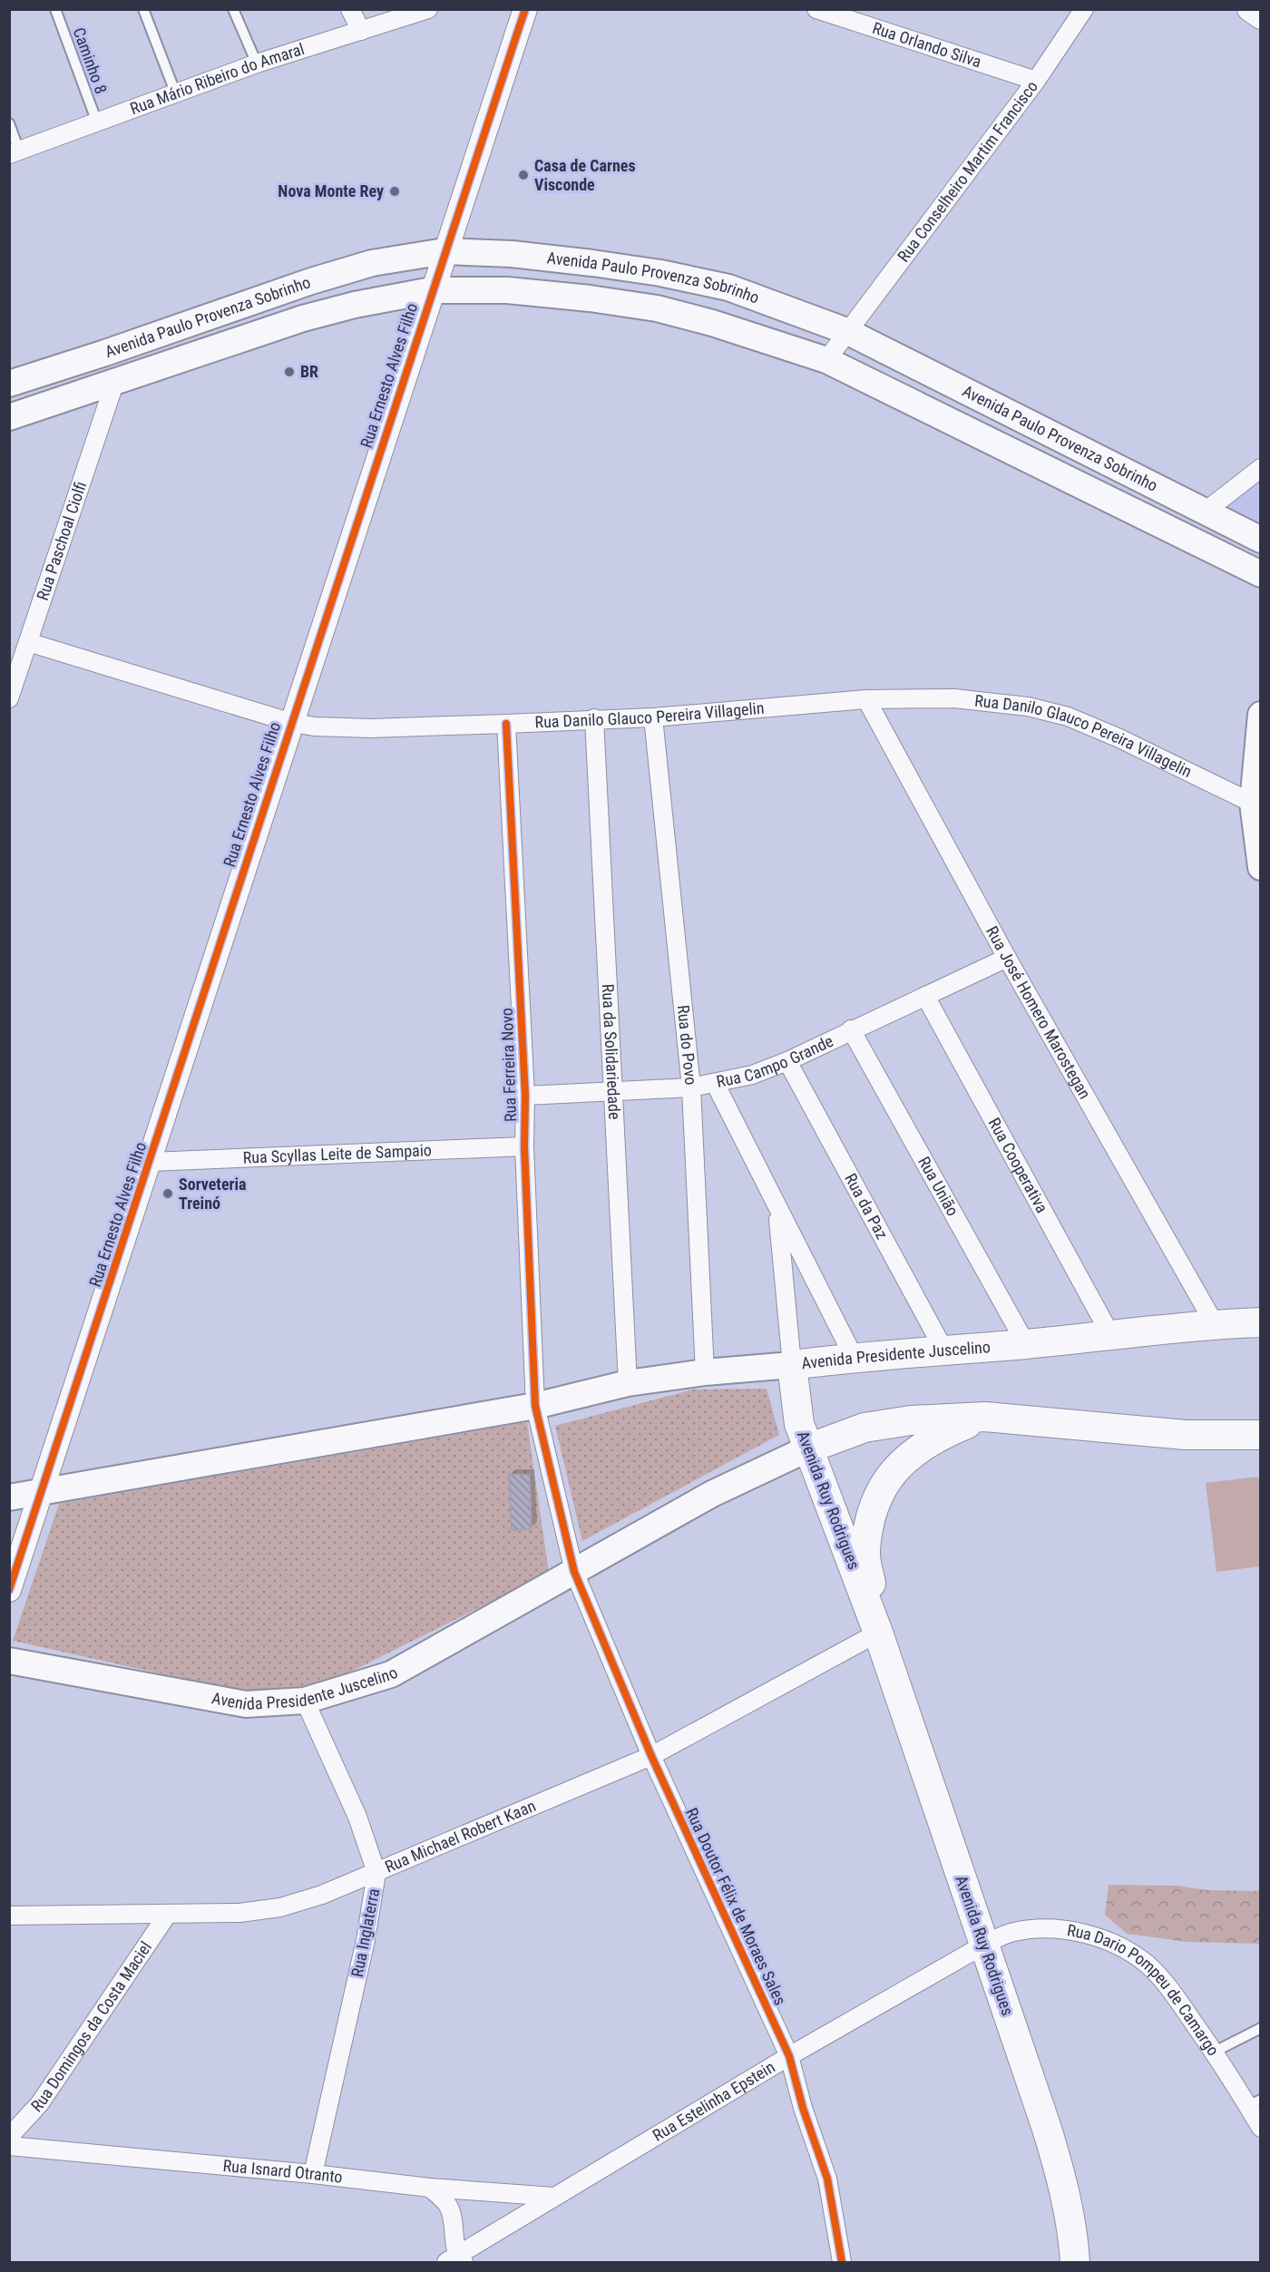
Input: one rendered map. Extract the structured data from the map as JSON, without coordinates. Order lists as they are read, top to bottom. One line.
{"streets":{"main road":["Avenida Paulo Provenza Sobrinho","Avenida Presidente Juscelino","Avenida Ruy Rodrigues"],"street":["Rua Orlando Silva","Rua Mário Ribeiro do Amaral","Rua Conselheiro Martim Francisco","Rua Ernesto Alves Filho","Rua Paschoal Ciolfi","Rua Danilo Glauco Pereira Villagelin","Rua José Homero Marostegan","Rua do Povo","Rua da Solidariedade","Rua Campo Grande","Rua Ferreira Novo","Rua Scyllas Leite de Sampaio","Rua Cooperativa","Rua União","Rua da Paz","Rua Michael Robert Kaan","Rua Doutor Félix de Moraes Sales","Rua Inglaterra","Rua Dario Pompeu de Camargo","Rua Domingos da Costa Maciel","Rua Estelinha Epstein","Rua Isnard Otranto"],"lane":["Caminho 8"]},"crossings":[["Rua Orlando Silva","Rua Conselheiro Martim Francisco"],["Caminho 8","Rua Mário Ribeiro do Amaral"],["Rua Conselheiro Martim Francisco","Avenida Paulo Provenza Sobrinho"],["Avenida Paulo Provenza Sobrinho","Rua Ernesto Alves Filho"],["Avenida Paulo Provenza Sobrinho","Rua Paschoal Ciolfi"],["Rua Ernesto Alves Filho","Rua Danilo Glauco Pereira Villagelin"],["Rua Ernesto Alves Filho","Rua Scyllas Leite de Sampaio"],["Rua Ernesto Alves Filho","Avenida Presidente Juscelino"],["Rua Paschoal Ciolfi","Rua Danilo Glauco Pereira Villagelin"],["Rua Danilo Glauco Pereira Villagelin","Rua José Homero Marostegan"],["Rua Danilo Glauco Pereira Villagelin","Rua do Povo"],["Rua Danilo Glauco Pereira Villagelin","Rua da Solidariedade"],["Rua Danilo Glauco Pereira Villagelin","Rua Ferreira Novo"],["Rua José Homero Marostegan","Rua Campo Grande"],["Rua José Homero Marostegan","Avenida Presidente Juscelino"],["Rua do Povo","Rua Campo Grande"],["Rua do Povo","Avenida Presidente Juscelino"],["Rua da Solidariedade","Rua Campo Grande"],["Rua da Solidariedade","Avenida Presidente Juscelino"],["Rua Campo Grande","Rua Ferreira Novo"],["Rua Campo Grande","Rua Cooperativa"],["Rua Campo Grande","Rua União"],["Rua Campo Grande","Rua da Paz"],["Rua Ferreira Novo","Rua Scyllas Leite de Sampaio"],["Rua Ferreira Novo","Avenida Presidente Juscelino"],["Rua Cooperativa","Avenida Presidente Juscelino"],["Rua União","Avenida Presidente Juscelino"],["Rua da Paz","Avenida Presidente Juscelino"],["Avenida Presidente Juscelino","Avenida Ruy Rodrigues"],["Avenida Presidente Juscelino","Rua Doutor Félix de Moraes Sales"],["Avenida Presidente Juscelino","Rua Inglaterra"],["Avenida Ruy Rodrigues","Rua Michael Robert Kaan"],["Avenida Ruy Rodrigues","Rua Dario Pompeu de Camargo"],["Avenida Ruy Rodrigues","Rua Estelinha Epstein"],["Rua Michael Robert Kaan","Rua Doutor Félix de Moraes Sales"],["Rua Michael Robert Kaan","Rua Inglaterra"],["Rua Michael Robert Kaan","Rua Domingos da Costa Maciel"],["Rua Doutor Félix de Moraes Sales","Rua Estelinha Epstein"],["Rua Inglaterra","Rua Isnard Otranto"],["Rua Dario Pompeu de Camargo","Rua Estelinha Epstein"],["Rua Estelinha Epstein","Rua Isnard Otranto"]],"places":["Casa de Carnes Visconde","Nova Monte Rey","BR","Sorveteria Treinó"]}
